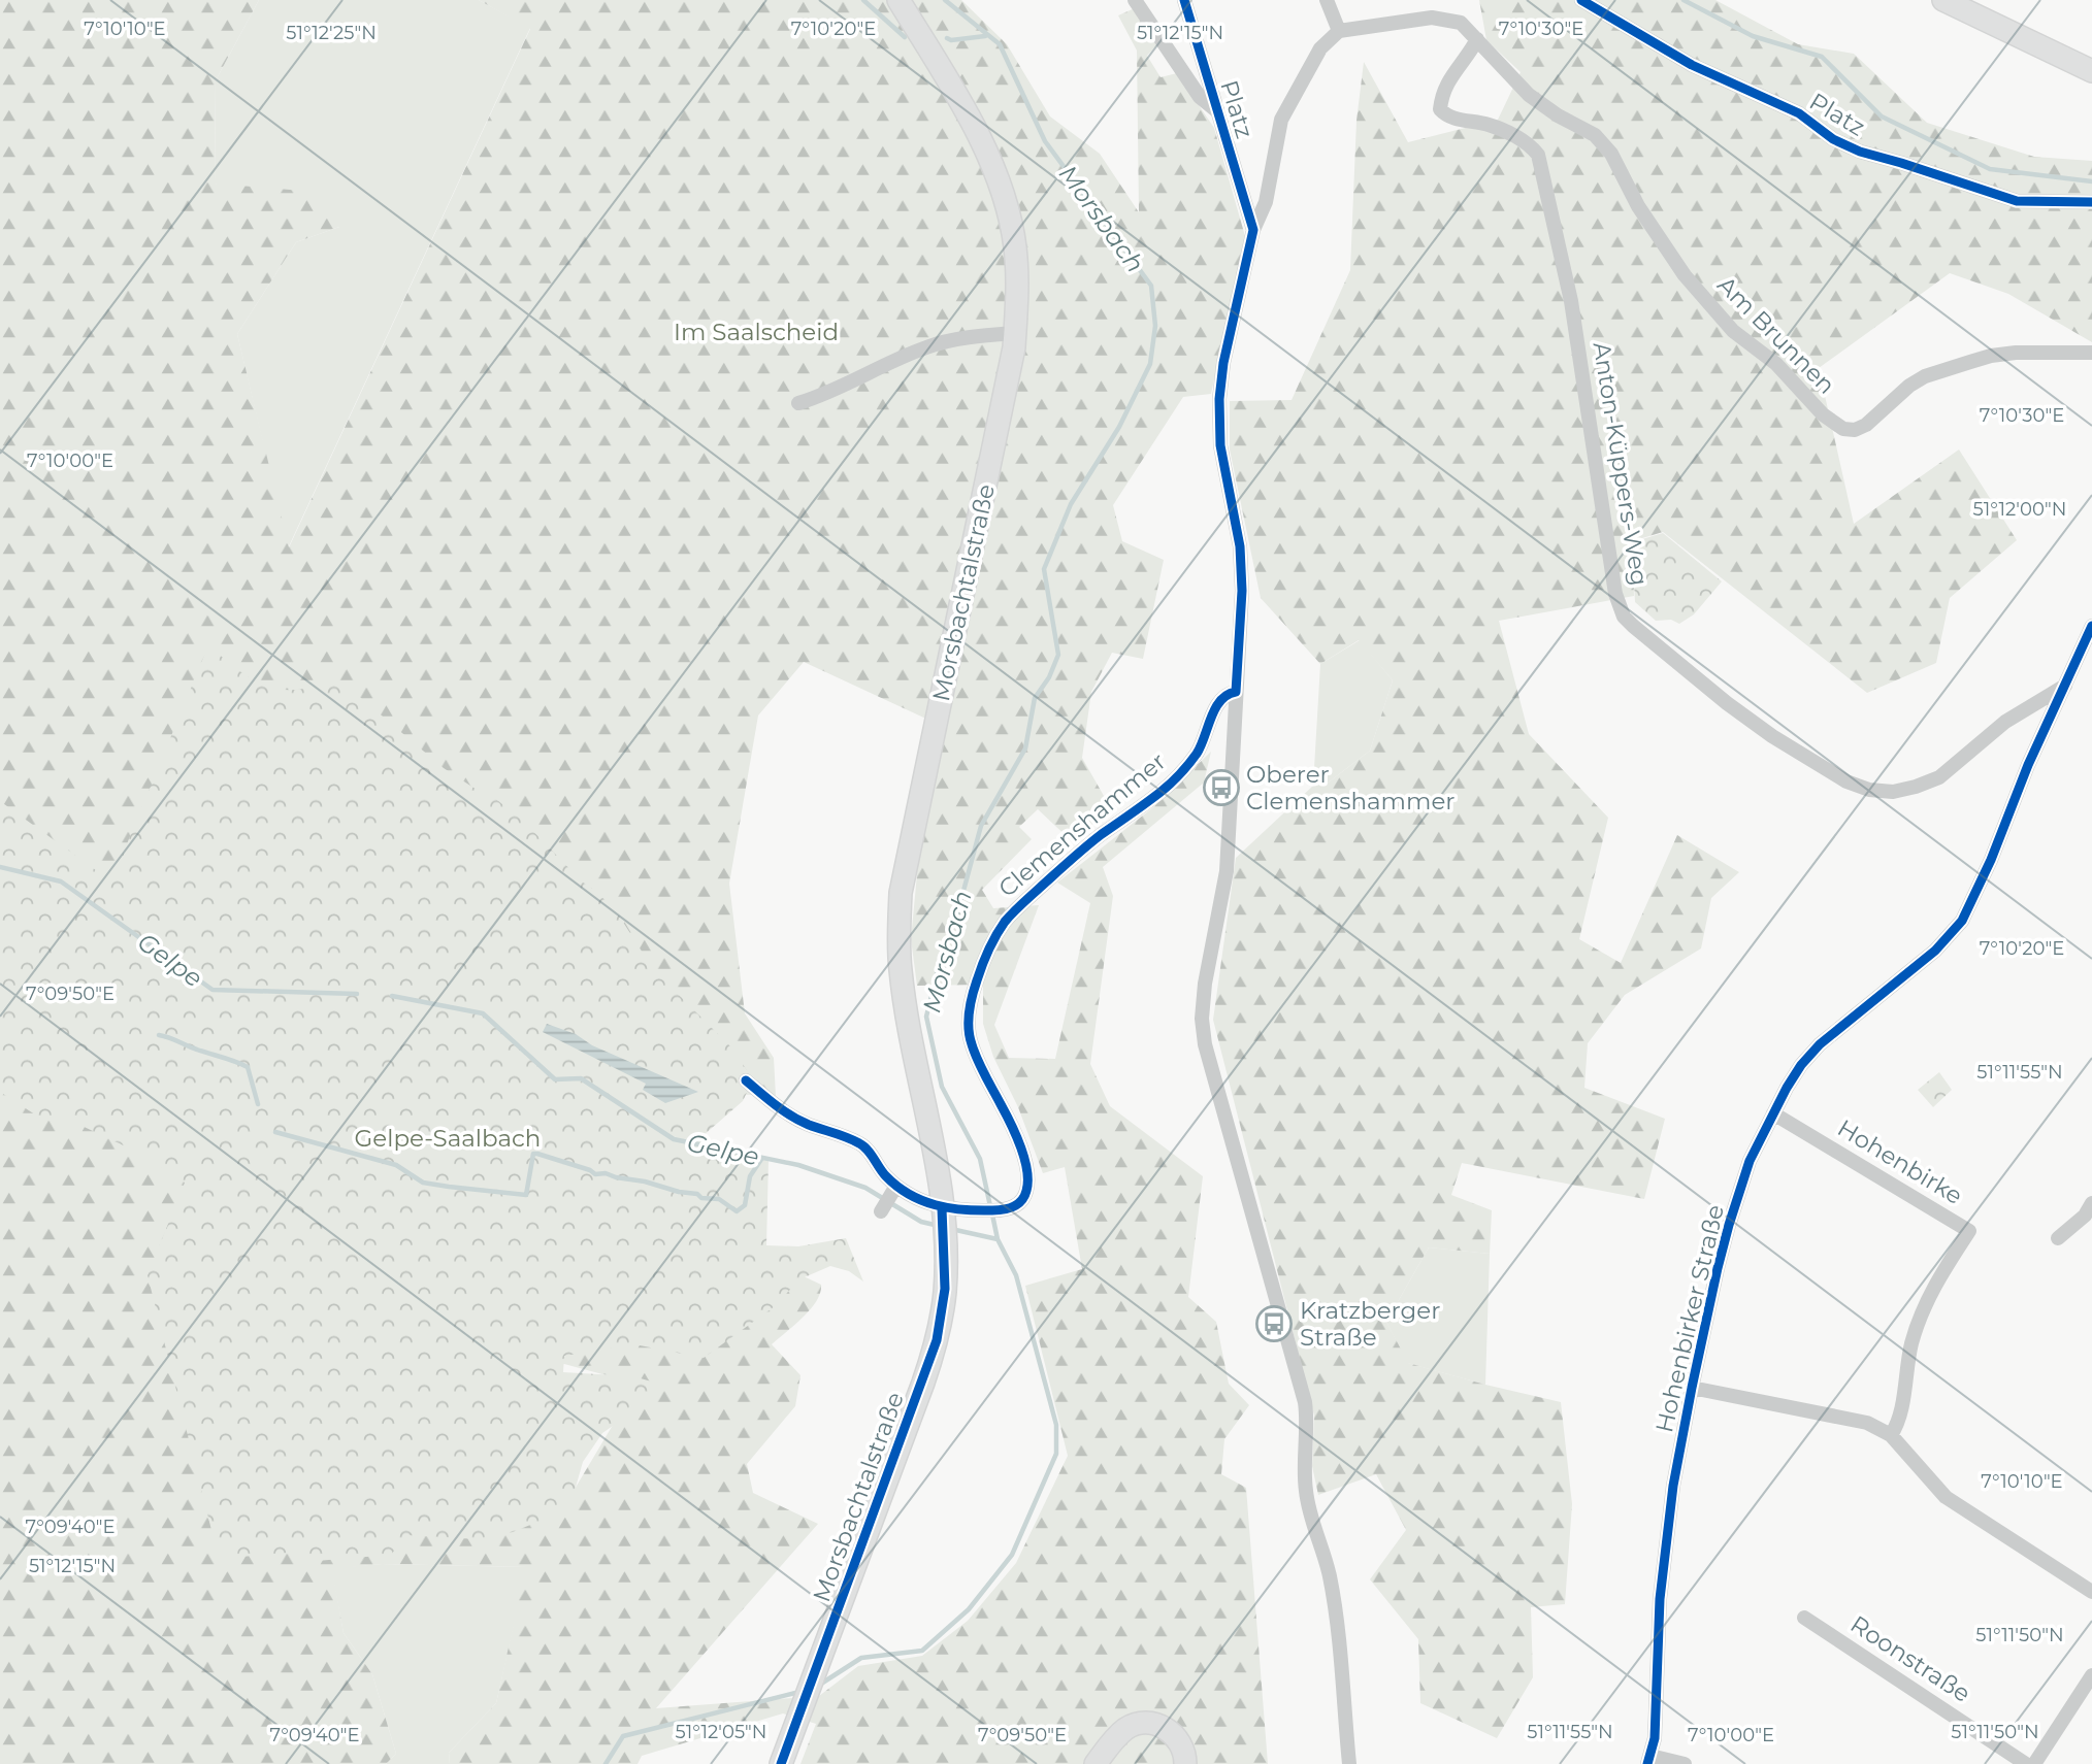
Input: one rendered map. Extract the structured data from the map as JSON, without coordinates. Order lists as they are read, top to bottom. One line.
{"streets":{"main road":["Morsbachtalstraße"],"street":["Platz","Am Brunnen","Anton-Küppers-Weg","Clemenshammer","Hohenbirke","Hohenbirker Straße","Roonstraße"]},"crossings":[["Am Brunnen","Anton-Küppers-Weg"],["Anton-Küppers-Weg","Hohenbirker Straße"],["Morsbachtalstraße","Clemenshammer"],["Hohenbirke","Hohenbirker Straße"]],"water":["Morsbach","Gelpe"],"parks":["Im Saalscheid","Gelpe-Saalbach"],"places":{"bus stop":["Oberer Clemenshammer","Kratzberger Straße"]},"coordinates":["7°10'10\"E","7°10'20\"E","7°10'30\"E","51°12'15\"N","51°12'25\"N","7°10'00\"E","51°12'00\"N","7°09'50\"E","51°11'55\"N","7°09'40\"E","51°11'50\"N","51°12'05\"N"]}
